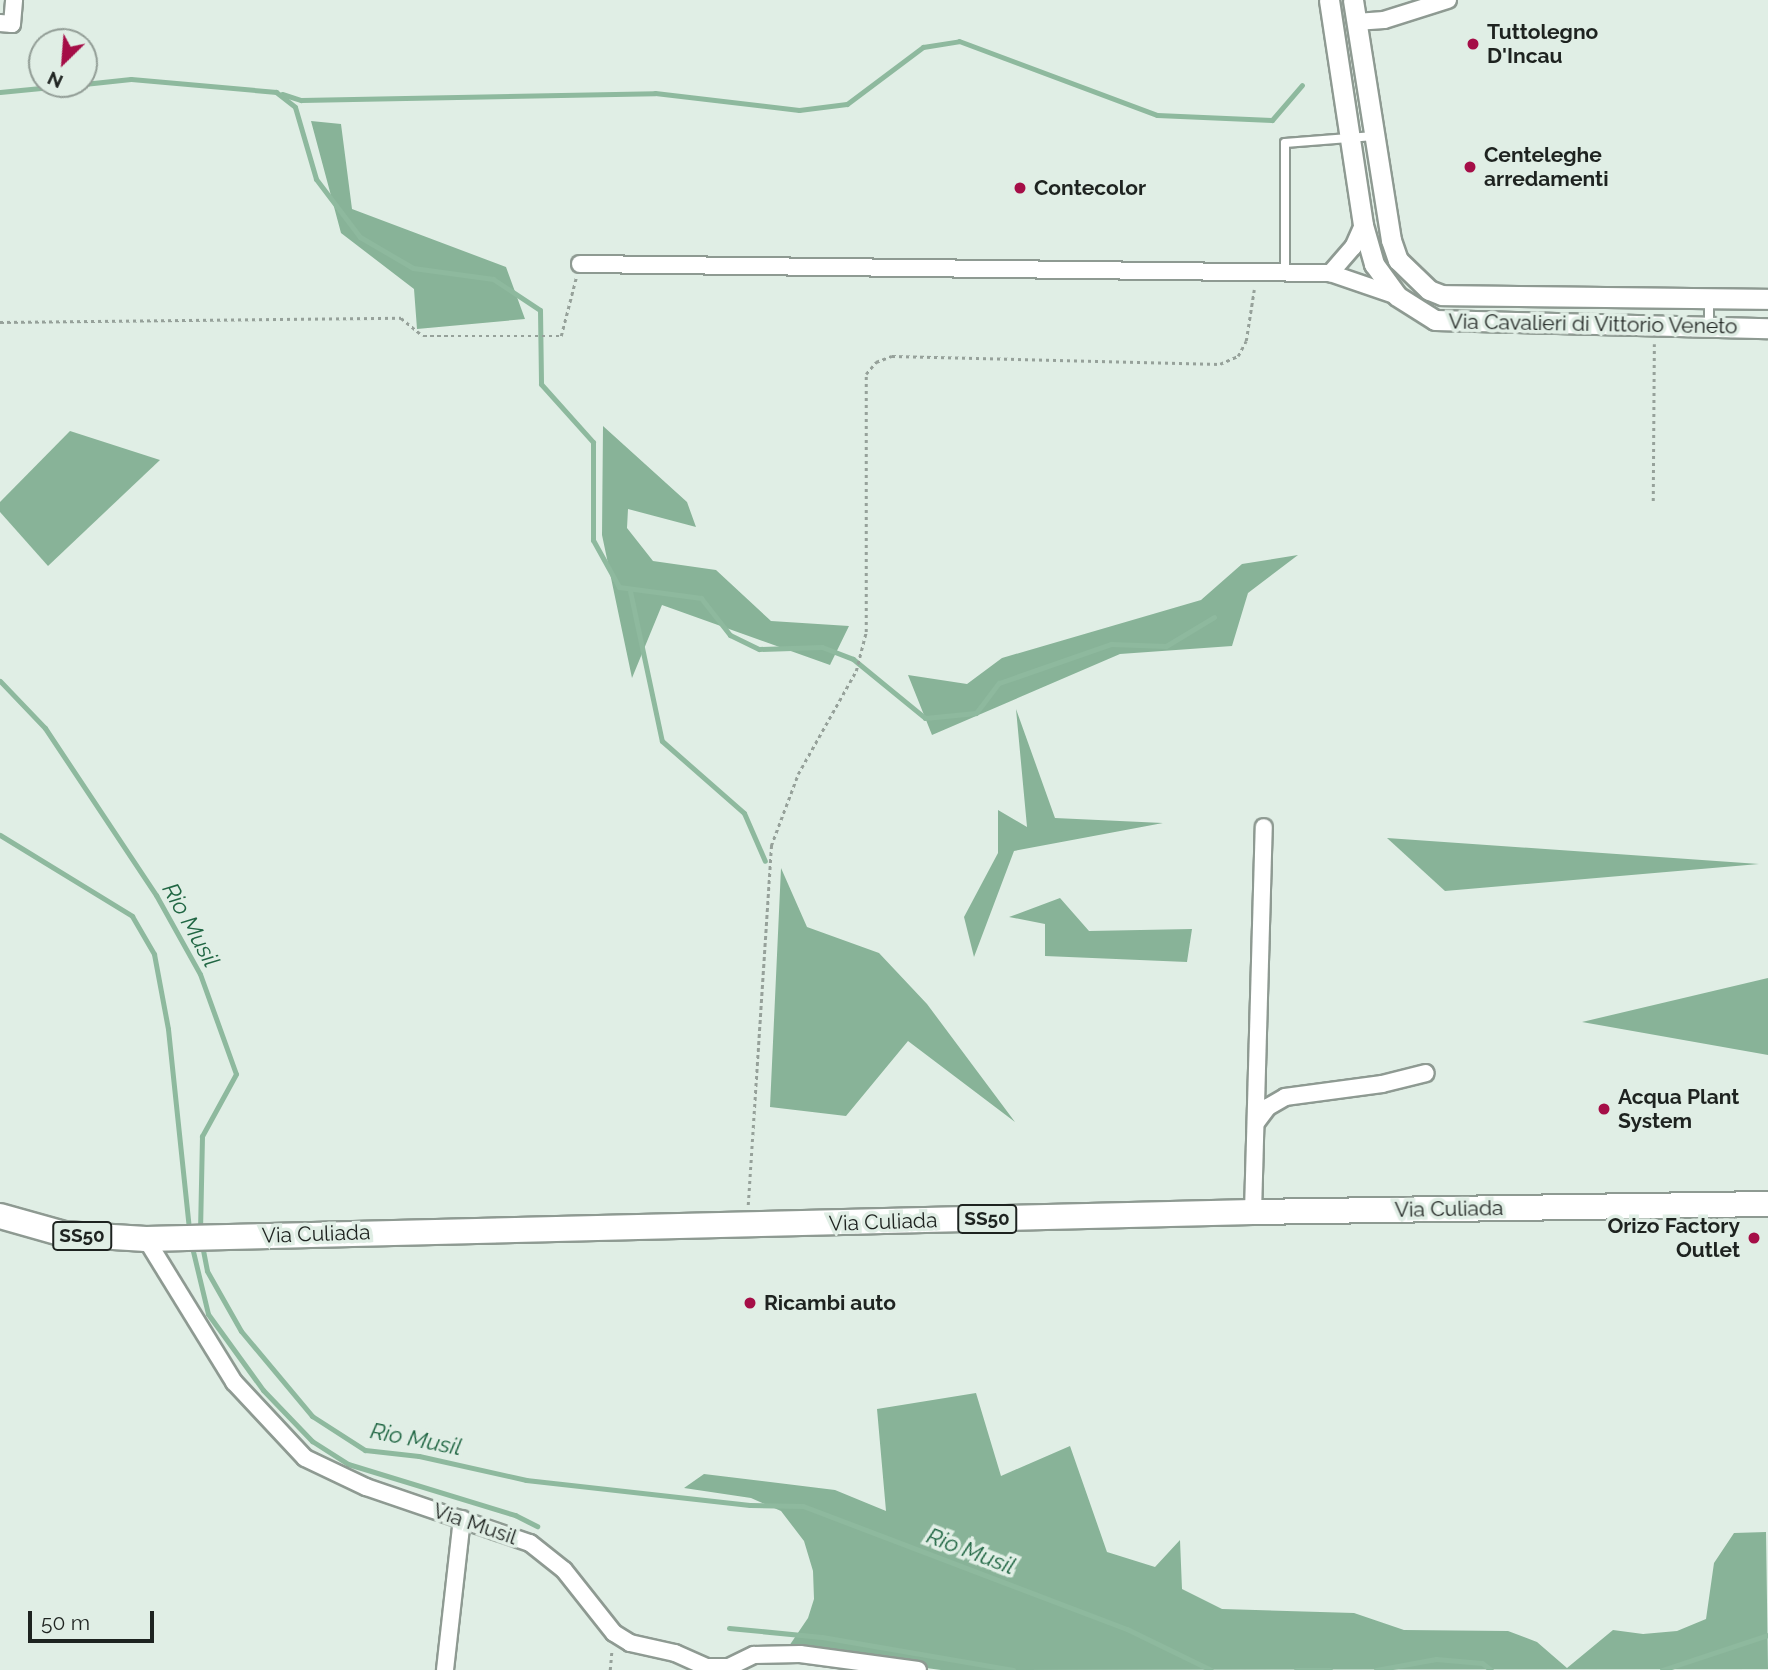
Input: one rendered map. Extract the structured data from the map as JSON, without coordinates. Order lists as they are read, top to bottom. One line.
{"streets":{"main road":["Via Culiada","SS50"],"street":["Via Cavalieri di Vittorio Veneto","Via Musil"]},"crossings":[["Via Culiada","Via Musil"]],"water":["Rio Musil"],"places":["Tuttolegno D'Incau","Centeleghe arredamenti","Contecolor","Acqua Plant System","Orizo Factory Outlet","Ricambi auto"],"scale_bar":"50 m","north":"bottom left"}
